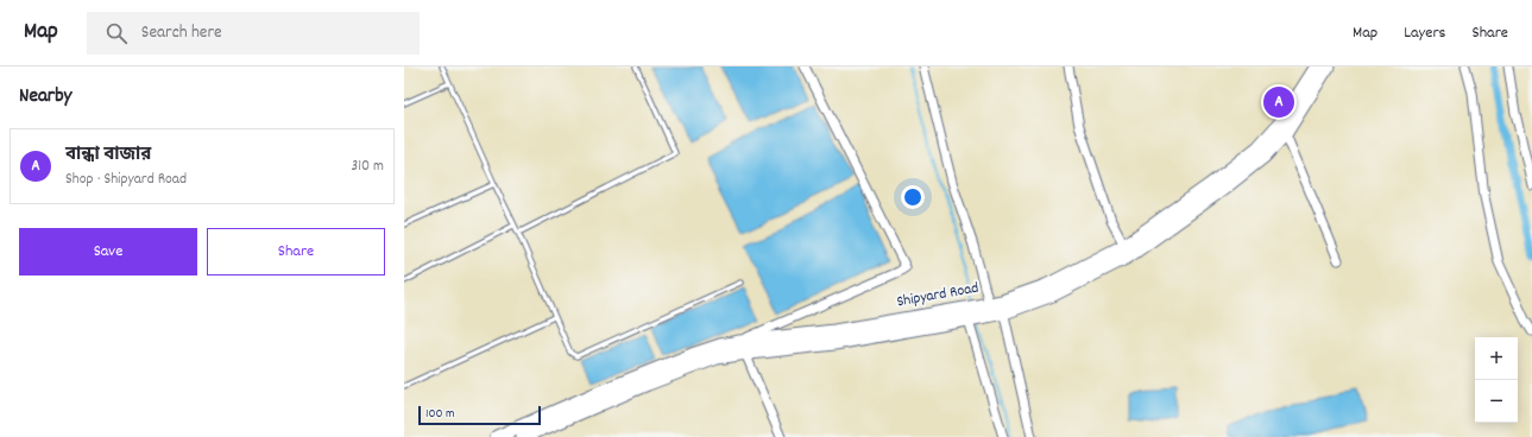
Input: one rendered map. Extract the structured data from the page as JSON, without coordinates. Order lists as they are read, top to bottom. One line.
{"streets":{"main road":["Shipyard Road"]},"scale_bar":"100 m","page":{"header":"Map","search":"Search here","nav":["Map","Layers","Share"],"heading":"Nearby","pins":"A","list":[{"mark":"A","name":"বান্ধা বাজার","note":"Shop · Shipyard Road","value":"310 m"}],"buttons":["Save","Share"],"map_buttons":["+","−"],"scale":"100 m"}}
